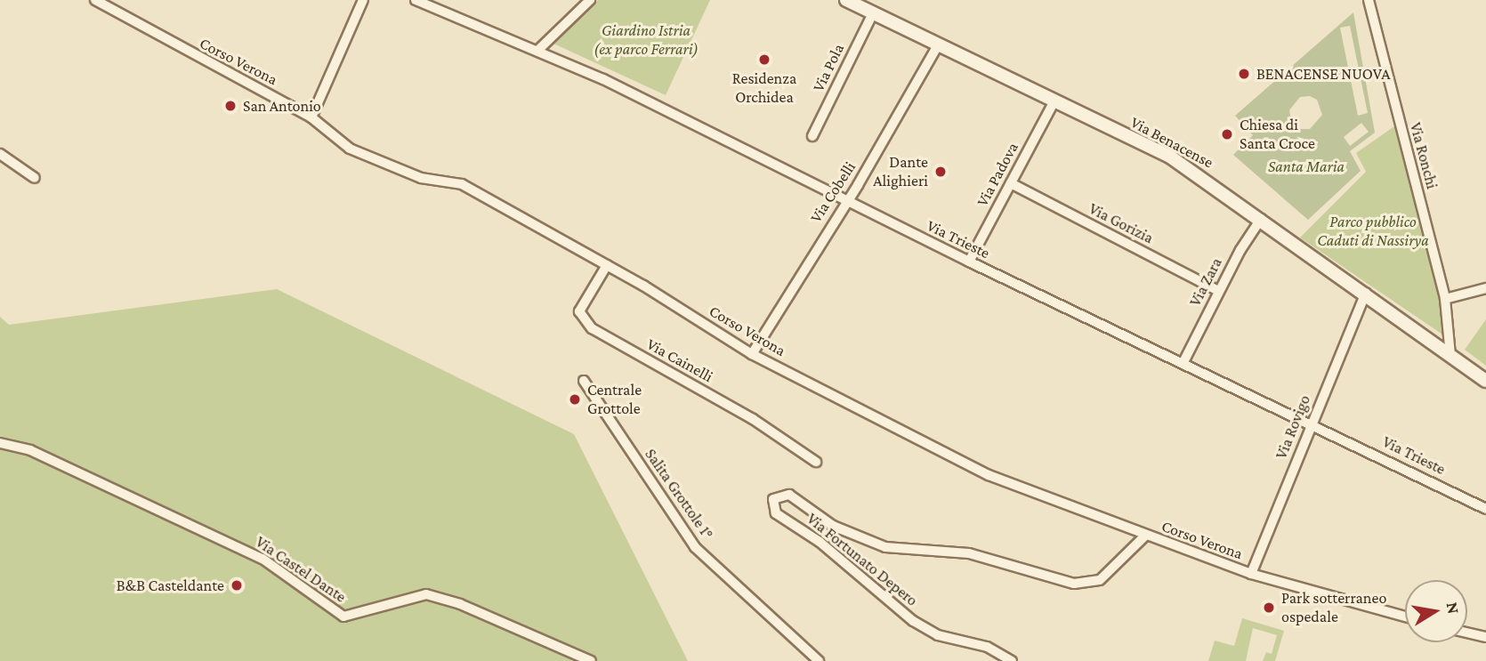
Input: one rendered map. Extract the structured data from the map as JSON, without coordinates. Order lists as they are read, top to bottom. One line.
{"streets":{"main road":["Via Benacense"],"street":["Corso Verona","Via Pola","Via Ronchi","Via Padova","Via Cobelli","Via Gorizia","Via Trieste","Via Zara","Via Cainelli","Via Rovigo","Salita Grottole 1°","Via Fortunato Depero","Via Castel Dante"]},"crossings":[["Corso Verona","Via Cobelli"],["Corso Verona","Via Cainelli"],["Corso Verona","Via Rovigo"],["Corso Verona","Via Fortunato Depero"],["Via Pola","Via Benacense"],["Via Benacense","Via Ronchi"],["Via Benacense","Via Padova"],["Via Benacense","Via Cobelli"],["Via Benacense","Via Zara"],["Via Benacense","Via Rovigo"],["Via Padova","Via Gorizia"],["Via Padova","Via Trieste"],["Via Cobelli","Via Trieste"],["Via Gorizia","Via Zara"],["Via Trieste","Via Zara"],["Via Trieste","Via Rovigo"]],"parks":["Giardino Istria (ex parco Ferrari)","Santa Maria","Parco pubblico Caduti di Nassirya"],"places":["Residenza Orchidea","BENACENSE NUOVA","San Antonio","Chiesa di Santa Croce","Dante Alighieri","Centrale Grottole","B&B Casteldante","Park sotterraneo ospedale"],"north":"right"}
